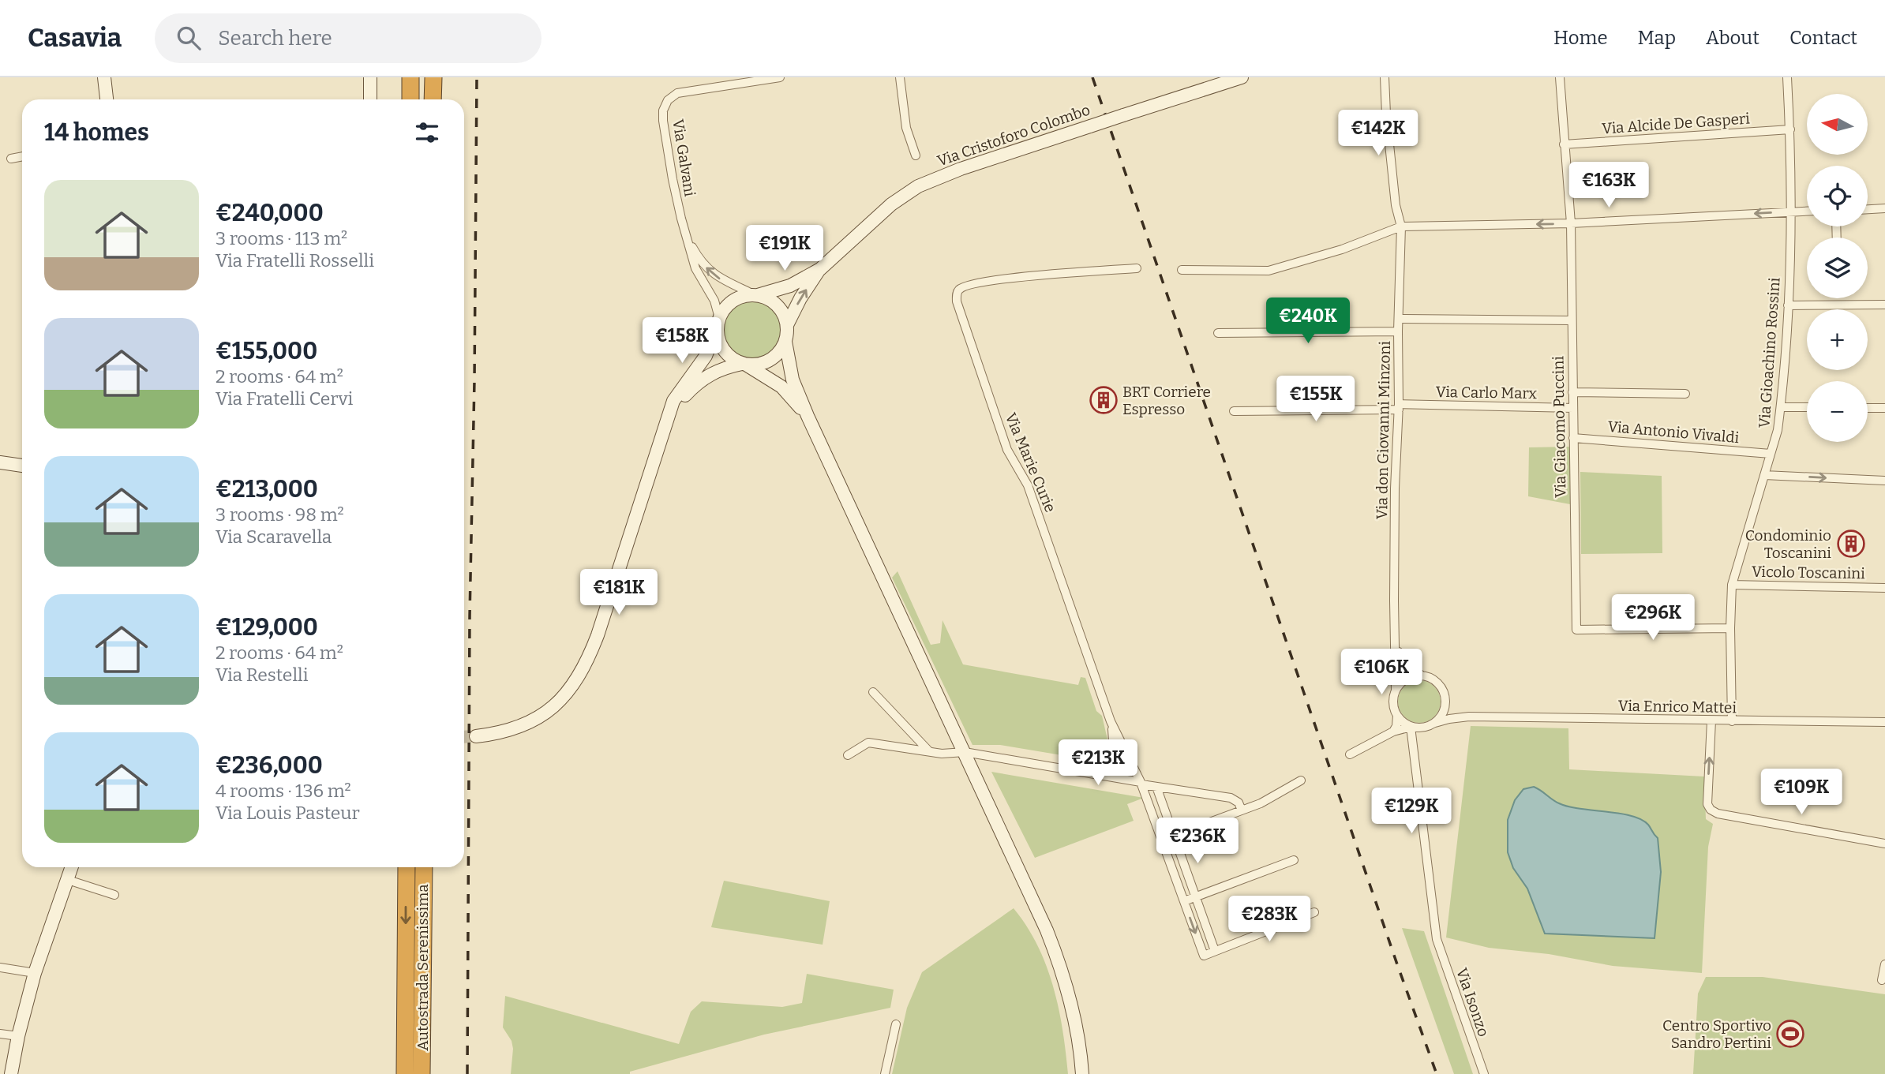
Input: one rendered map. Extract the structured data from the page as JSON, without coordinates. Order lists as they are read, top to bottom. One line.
{"streets":{"highway":["Autostrada Serenissima"],"street":["Via Alcide De Gasperi","Via Cristoforo Colombo","Via Galvani","Via Gioachino Rossini","Via Carlo Marx","Via Giacomo Puccini","Via don Giovanni Minzoni","Via Antonio Vivaldi","Via Marie Curie","Vicolo Toscanini","Via Enrico Mattei","Via Isonzo"]},"crossings":[["Via Alcide De Gasperi","Via Gioachino Rossini"],["Via Alcide De Gasperi","Via Giacomo Puccini"],["Via Cristoforo Colombo","Via Galvani"],["Via Gioachino Rossini","Via Giacomo Puccini"],["Via Gioachino Rossini","Via Antonio Vivaldi"],["Via Gioachino Rossini","Vicolo Toscanini"],["Via Gioachino Rossini","Via Enrico Mattei"],["Via Carlo Marx","Via Giacomo Puccini"],["Via Carlo Marx","Via don Giovanni Minzoni"],["Via Giacomo Puccini","Via Antonio Vivaldi"],["Via don Giovanni Minzoni","Via Enrico Mattei"],["Via don Giovanni Minzoni","Via Isonzo"],["Via Enrico Mattei","Via Isonzo"]],"places":{"building":["BRT Corriere Espresso","Condominio Toscanini"],"sports":["Centro Sportivo Sandro Pertini"]},"north":"left","page":{"header":"Casavia","search":"Search here","nav":["Home","Map","About","Contact"],"map_buttons":["+","−"],"heading":"14 homes","price":["€142K","€163K","€191K","€240K","€158K","€155K","€181K","€296K","€106K","€213K","€109K","€129K","€236K","€283K"],"list":[{"name":"€240,000","note":"3 rooms · 113 m² · Via Fratelli Rosselli"},{"name":"€155,000","note":"2 rooms · 64 m² · Via Fratelli Cervi"},{"name":"€213,000","note":"3 rooms · 98 m² · Via Scaravella"},{"name":"€129,000","note":"2 rooms · 64 m² · Via Restelli"},{"name":"€236,000","note":"4 rooms · 136 m² · Via Louis Pasteur"}]}}
